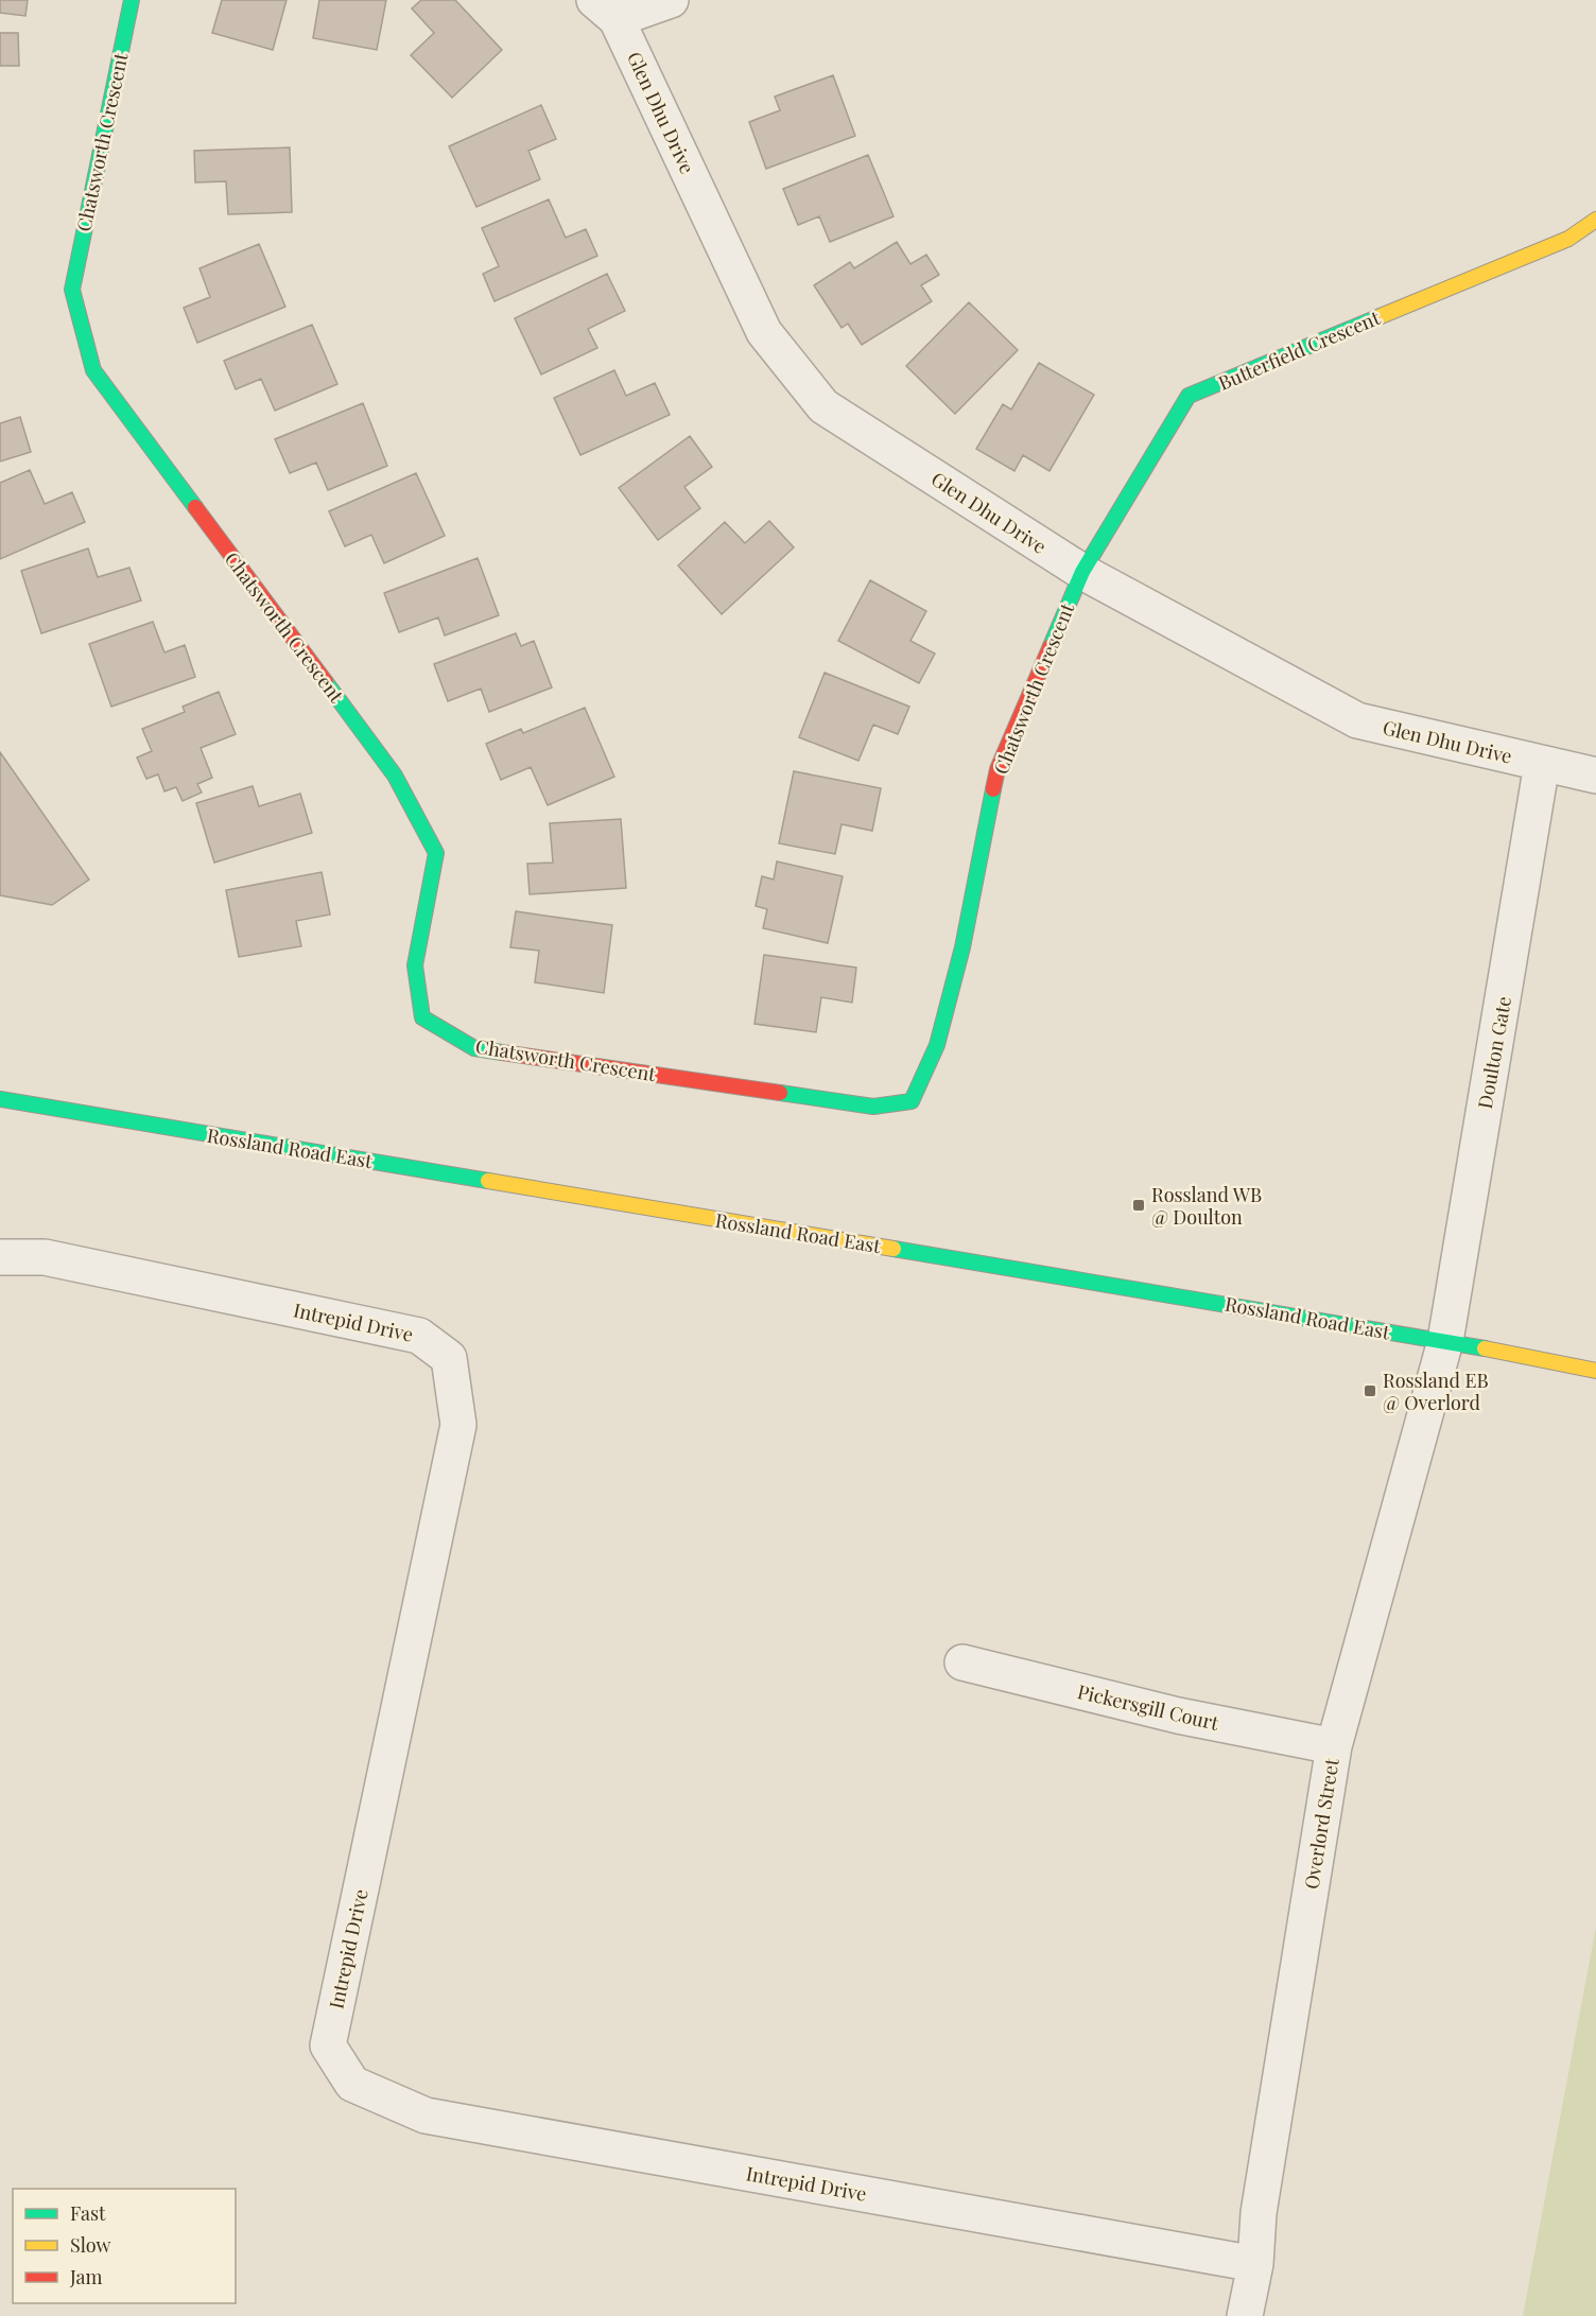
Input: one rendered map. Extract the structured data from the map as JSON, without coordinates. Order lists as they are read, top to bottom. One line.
{"streets":{"street":["Glen Dhu Drive","Chatsworth Crescent","Butterfield Crescent","Doulton Gate","Rossland Road East","Intrepid Drive","Pickersgill Court","Overlord Street"]},"crossings":[["Glen Dhu Drive","Chatsworth Crescent"],["Glen Dhu Drive","Butterfield Crescent"],["Glen Dhu Drive","Doulton Gate"],["Chatsworth Crescent","Butterfield Crescent"],["Doulton Gate","Rossland Road East"],["Doulton Gate","Overlord Street"],["Rossland Road East","Overlord Street"],["Intrepid Drive","Overlord Street"],["Pickersgill Court","Overlord Street"]],"places":{"transit":["Rossland WB @ Doulton","Rossland EB @ Overlord"]},"legend":["Fast","Slow","Jam"]}
